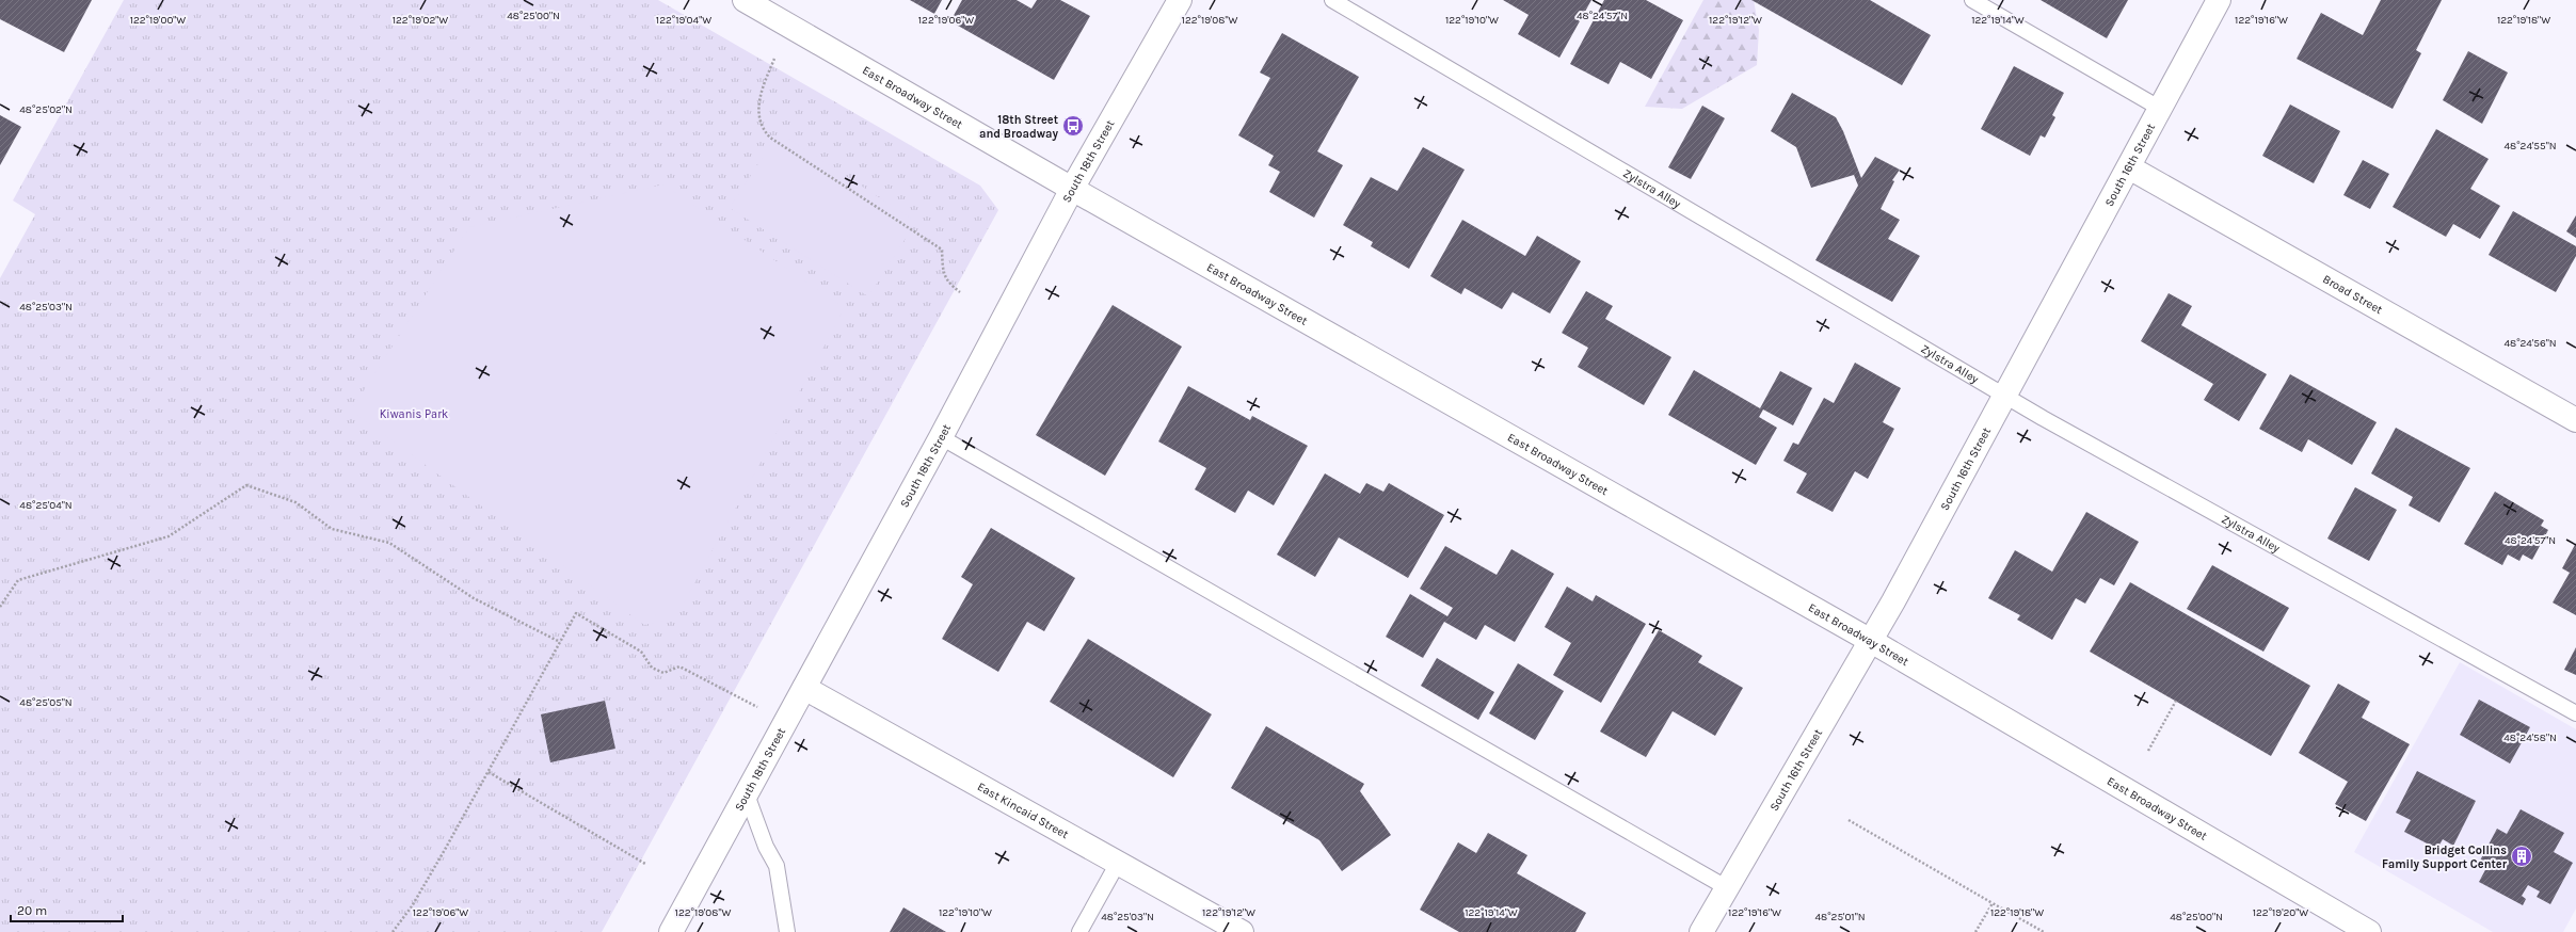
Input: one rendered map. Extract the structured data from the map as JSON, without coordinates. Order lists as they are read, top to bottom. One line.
{"streets":{"street":["East Broadway Street","South 18th Street","South 16th Street","Broad Street","East Kincaid Street"],"lane":["Zylstra Alley"]},"crossings":[["East Broadway Street","South 18th Street"],["East Broadway Street","South 16th Street"],["South 18th Street","East Kincaid Street"],["South 16th Street","Zylstra Alley"],["South 16th Street","Broad Street"]],"parks":["Kiwanis Park"],"places":{"bus stop":["18th Street and Broadway"],"building":["Bridget Collins Family Support Center"]},"scale_bar":"20 m","coordinates":["48°24'57\"N","48°25'00\"N","122°19'00\"W","122°19'02\"W","122°19'04\"W","122°19'06\"W","122°19'08\"W","122°19'10\"W","122°19'12\"W","122°19'14\"W","122°19'16\"W","122°19'18\"W","48°25'02\"N","48°24'55\"N","48°25'03\"N","48°24'56\"N","48°25'04\"N","48°25'05\"N","48°24'58\"N","122°19'20\"W","48°25'01\"N"]}
